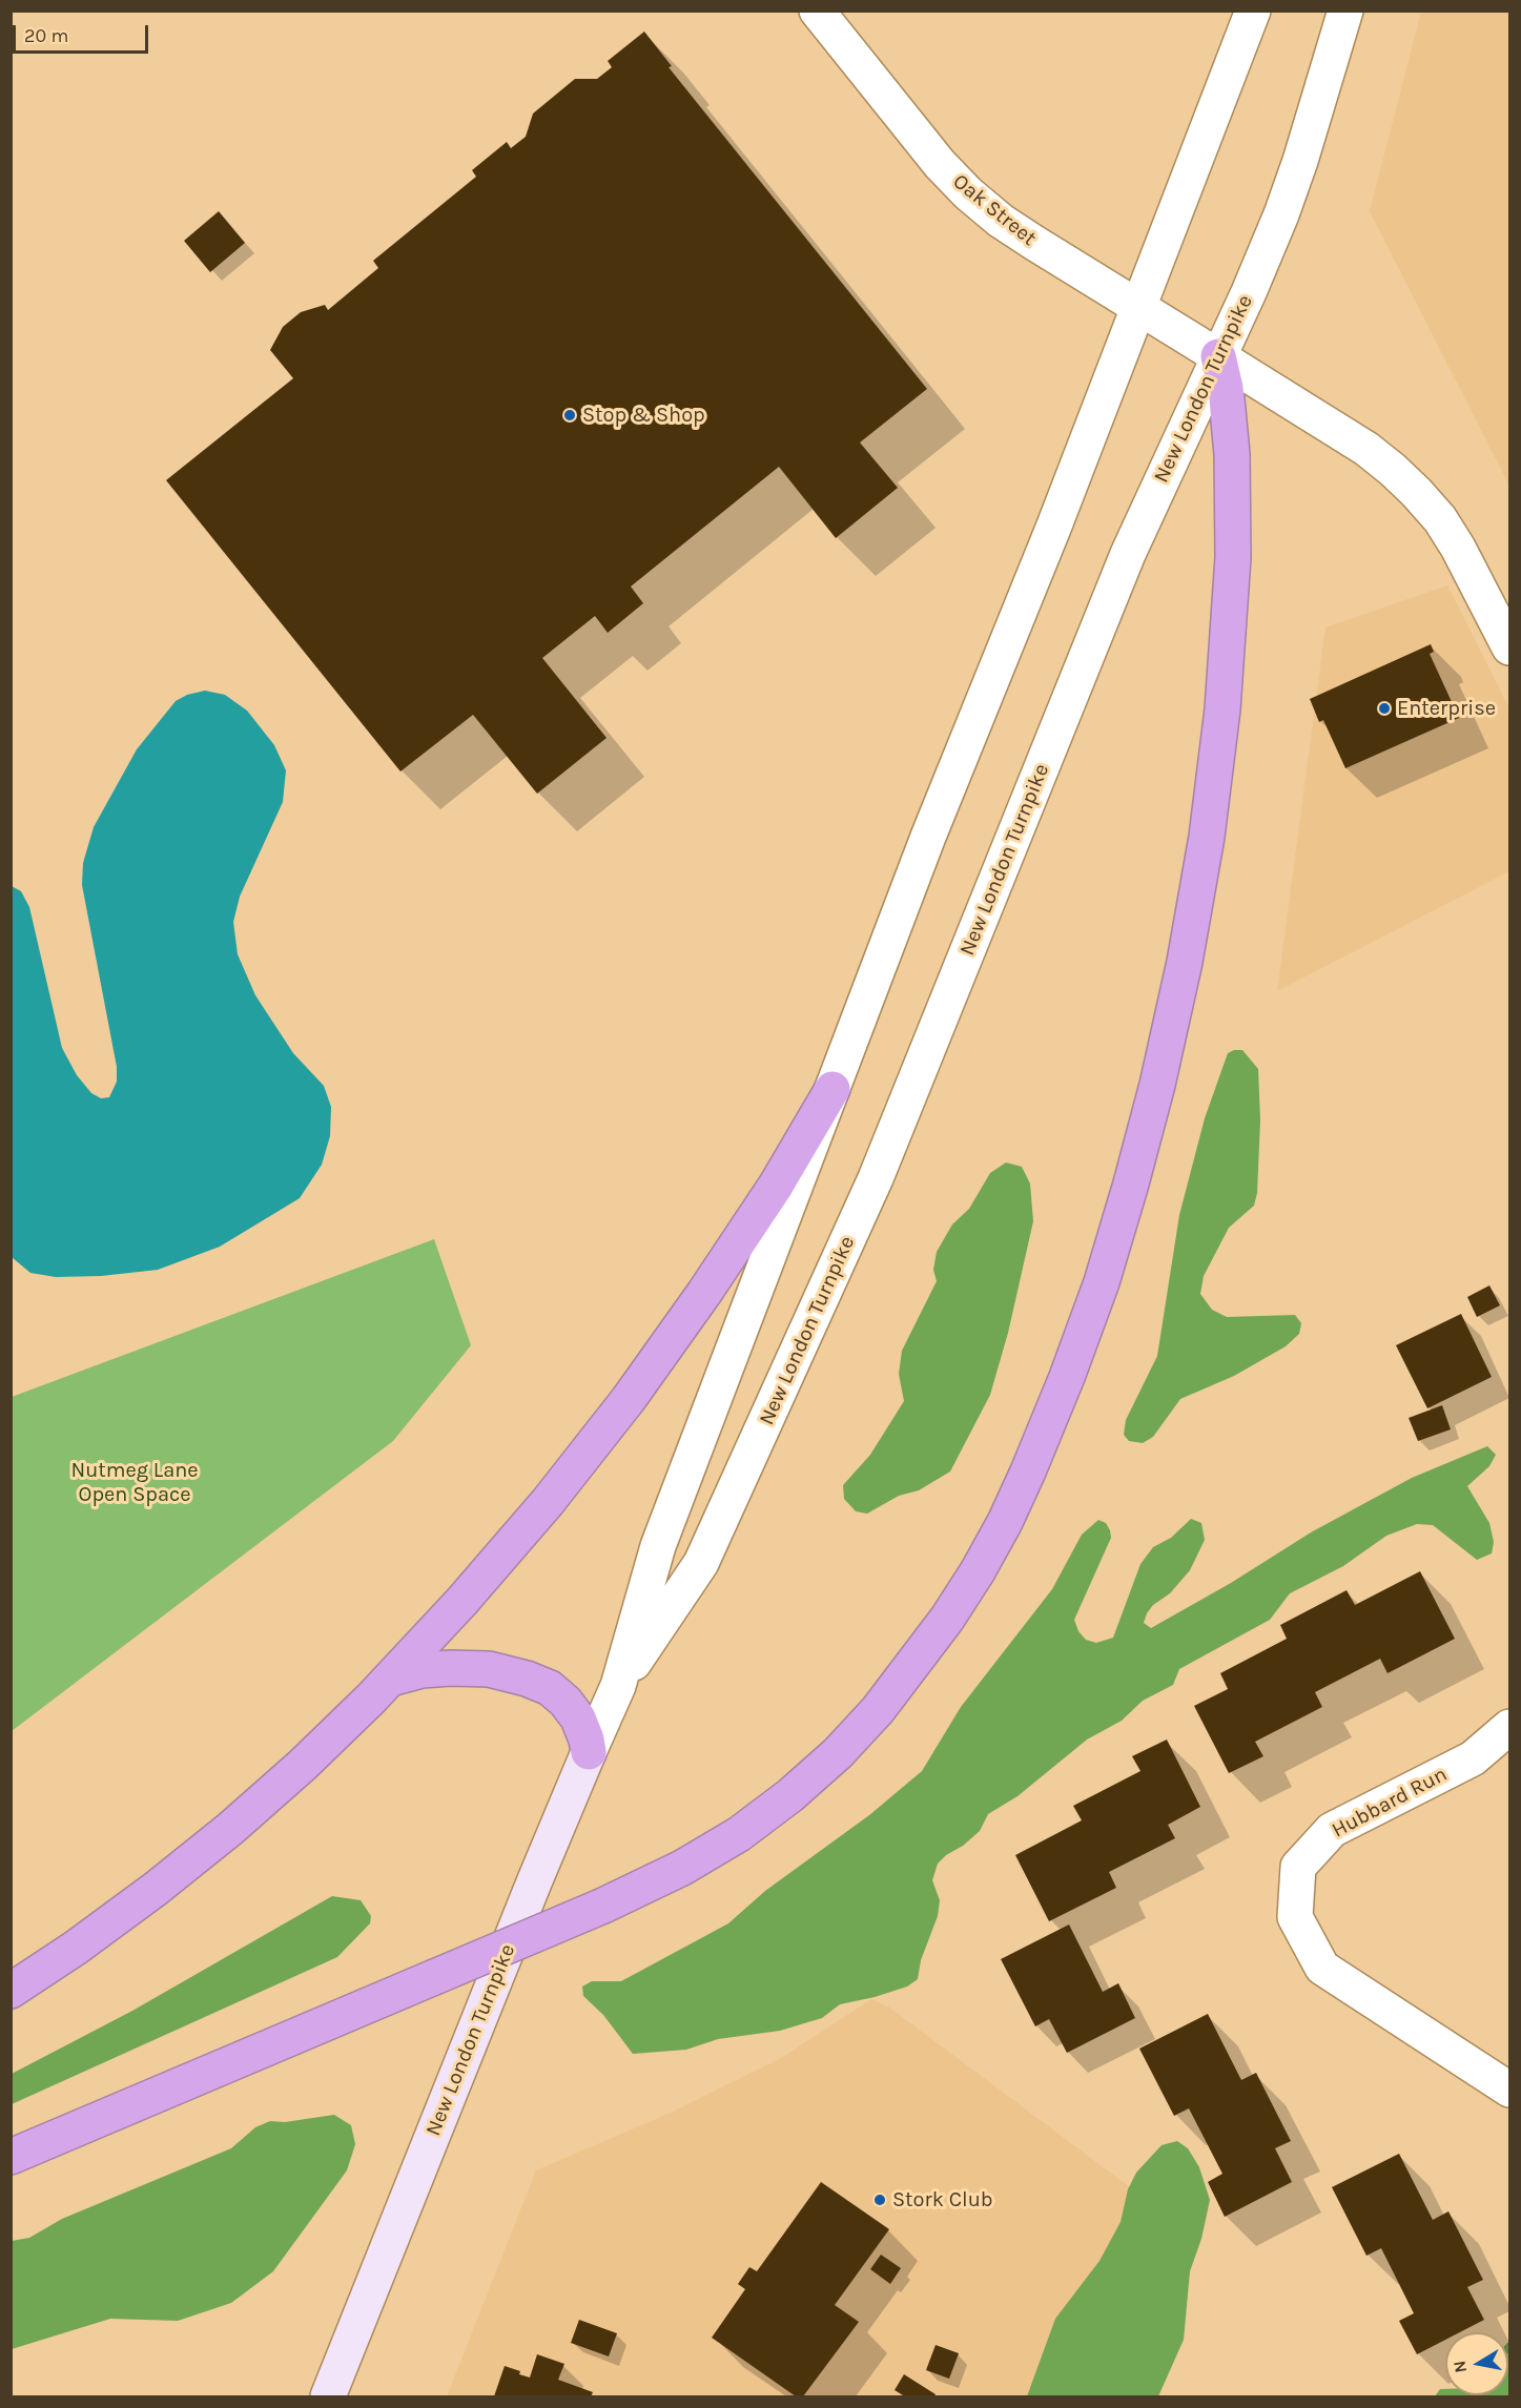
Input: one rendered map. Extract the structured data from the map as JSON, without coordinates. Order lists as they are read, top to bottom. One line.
{"streets":{"main road":["New London Turnpike"],"street":["Oak Street","Hubbard Run"]},"crossings":[["Oak Street","New London Turnpike"]],"parks":["Nutmeg Lane Open Space"],"places":["Stop & Shop","Enterprise","Stork Club"],"scale_bar":"20 m","north":"left"}
